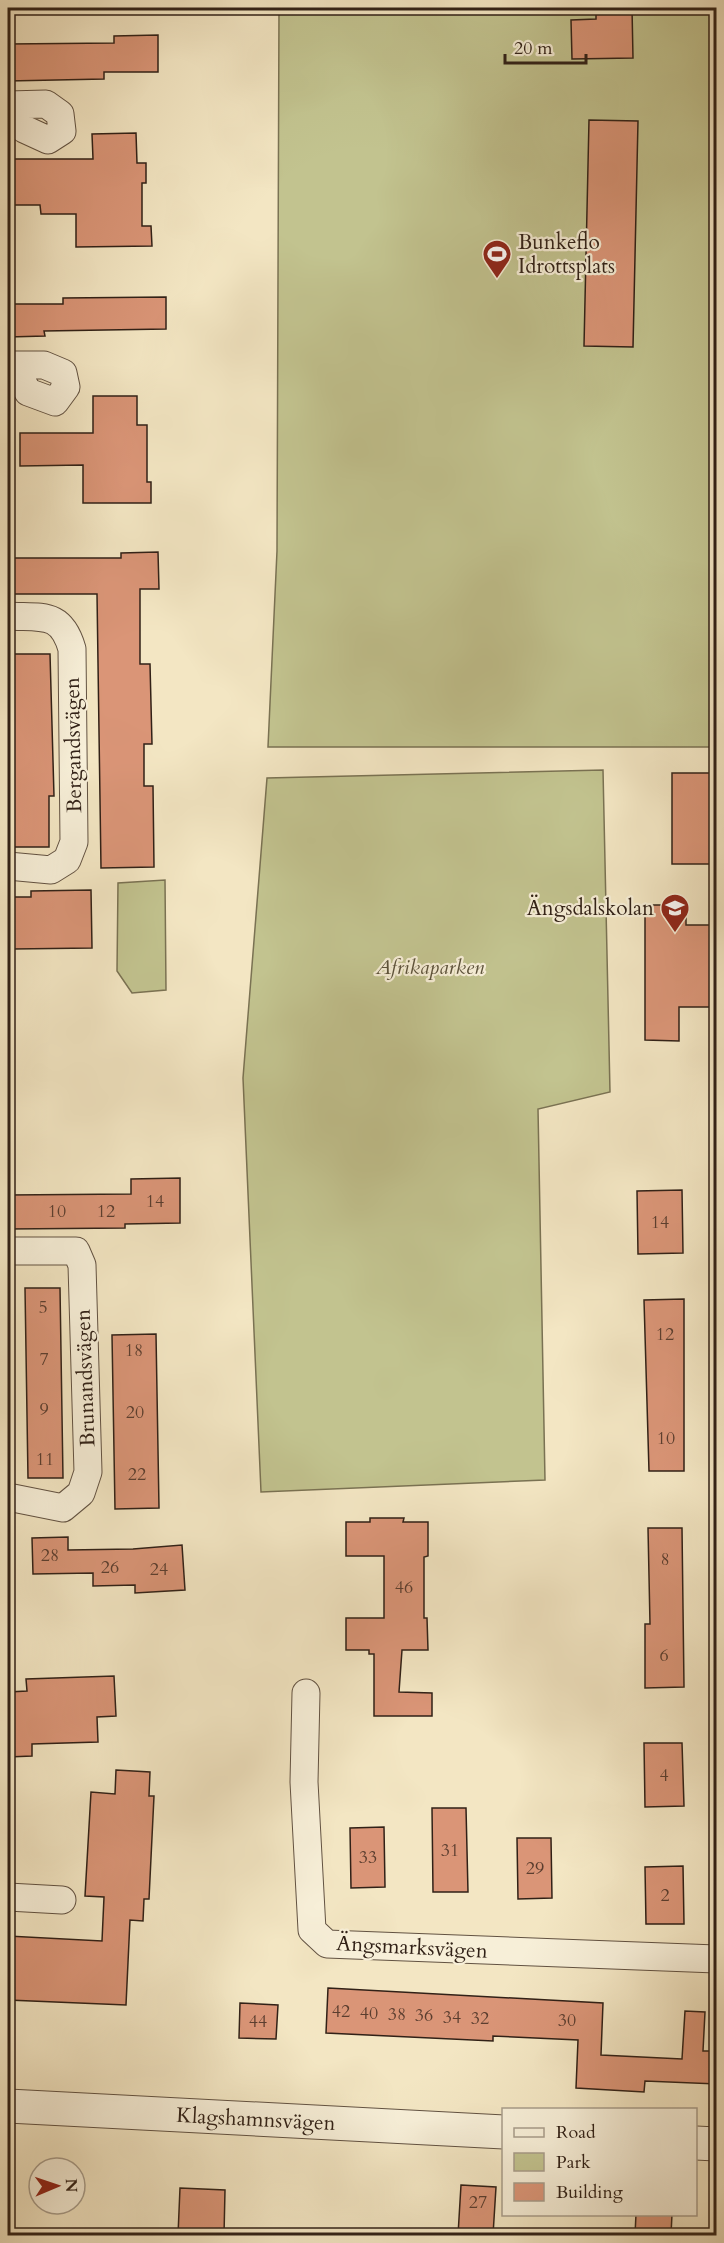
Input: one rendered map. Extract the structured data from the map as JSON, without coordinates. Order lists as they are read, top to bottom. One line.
{"streets":{"street":["Bergandsvägen","Brunandsvägen","Ängsmarksvägen","Klagshamnsvägen"]},"parks":["Afrikaparken"],"places":{"sports":["Bunkeflo Idrottsplats"],"school or university":["Ängsdalskolan"]},"house_numbers":["14","10","12","14","5","12","18","7","9","20","10","11","22","28","8","26","24","46","6","4","31","33","29","2","42","40","38","36","34","32","30","44","27"],"legend":["Road","Park","Building"],"scale_bar":"20 m","north":"right"}
